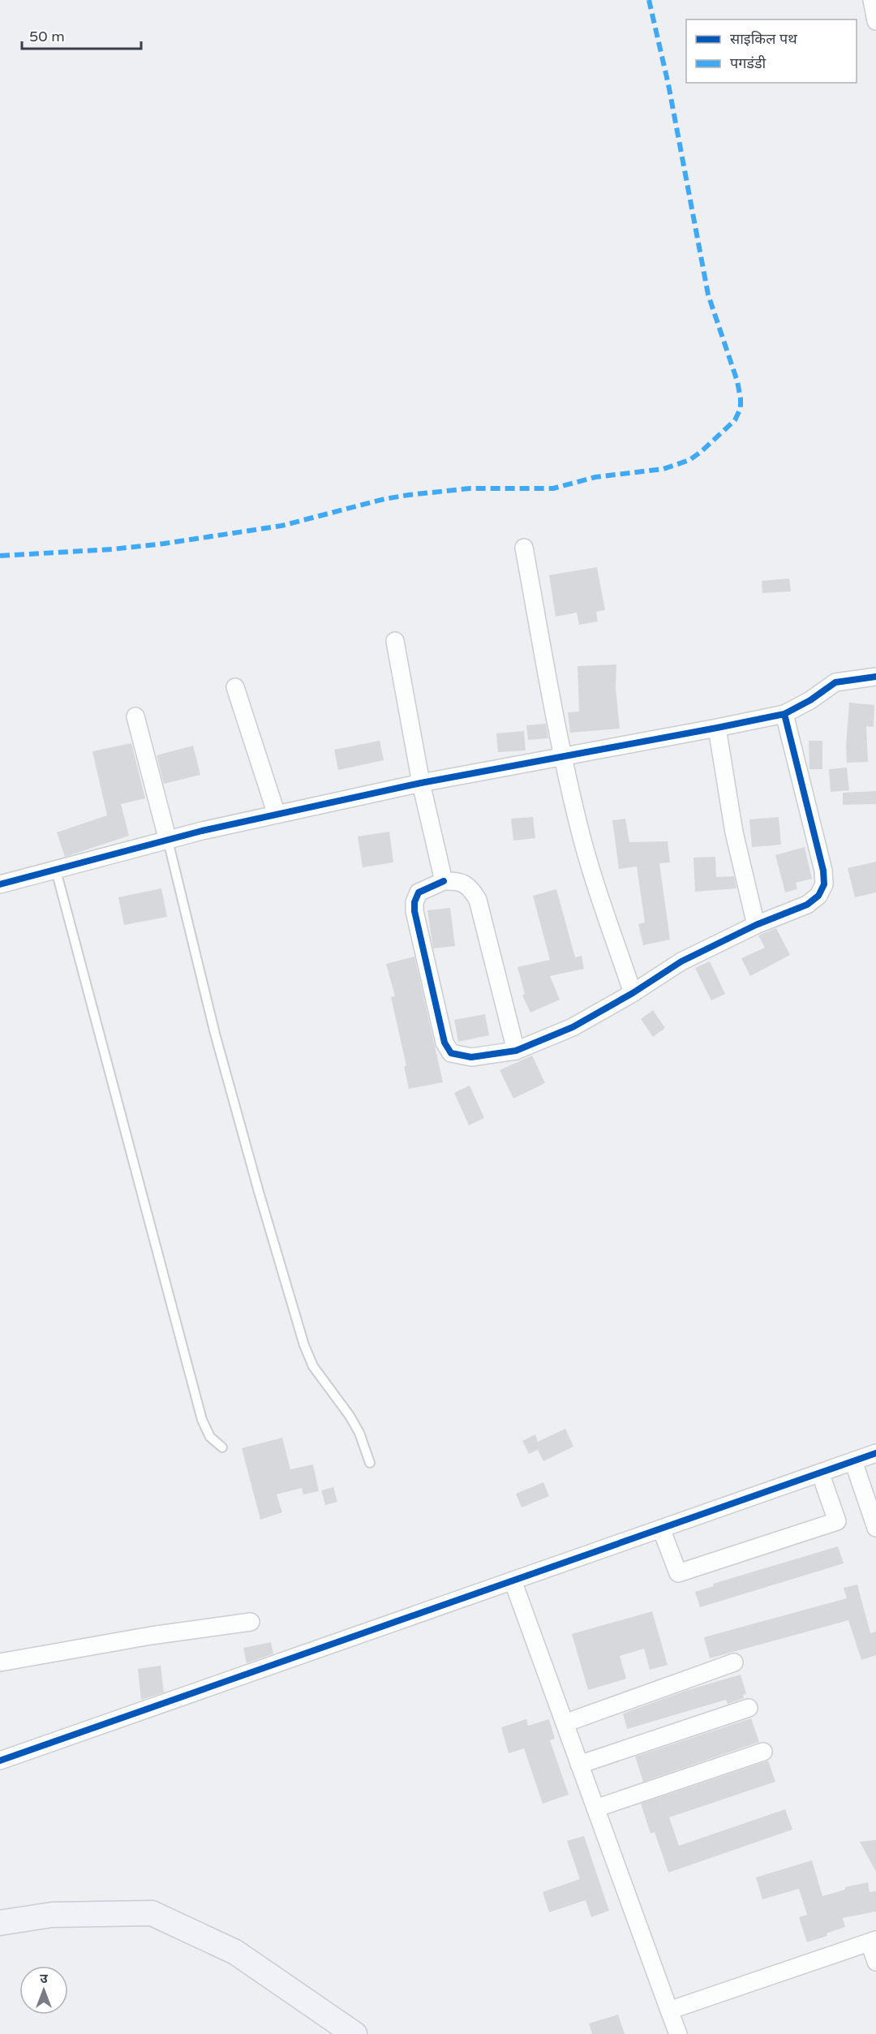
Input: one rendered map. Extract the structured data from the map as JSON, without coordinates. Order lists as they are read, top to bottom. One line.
{"legend":["साइकिल पथ","पगडंडी"],"scale_bar":"50 m","north":"top"}
